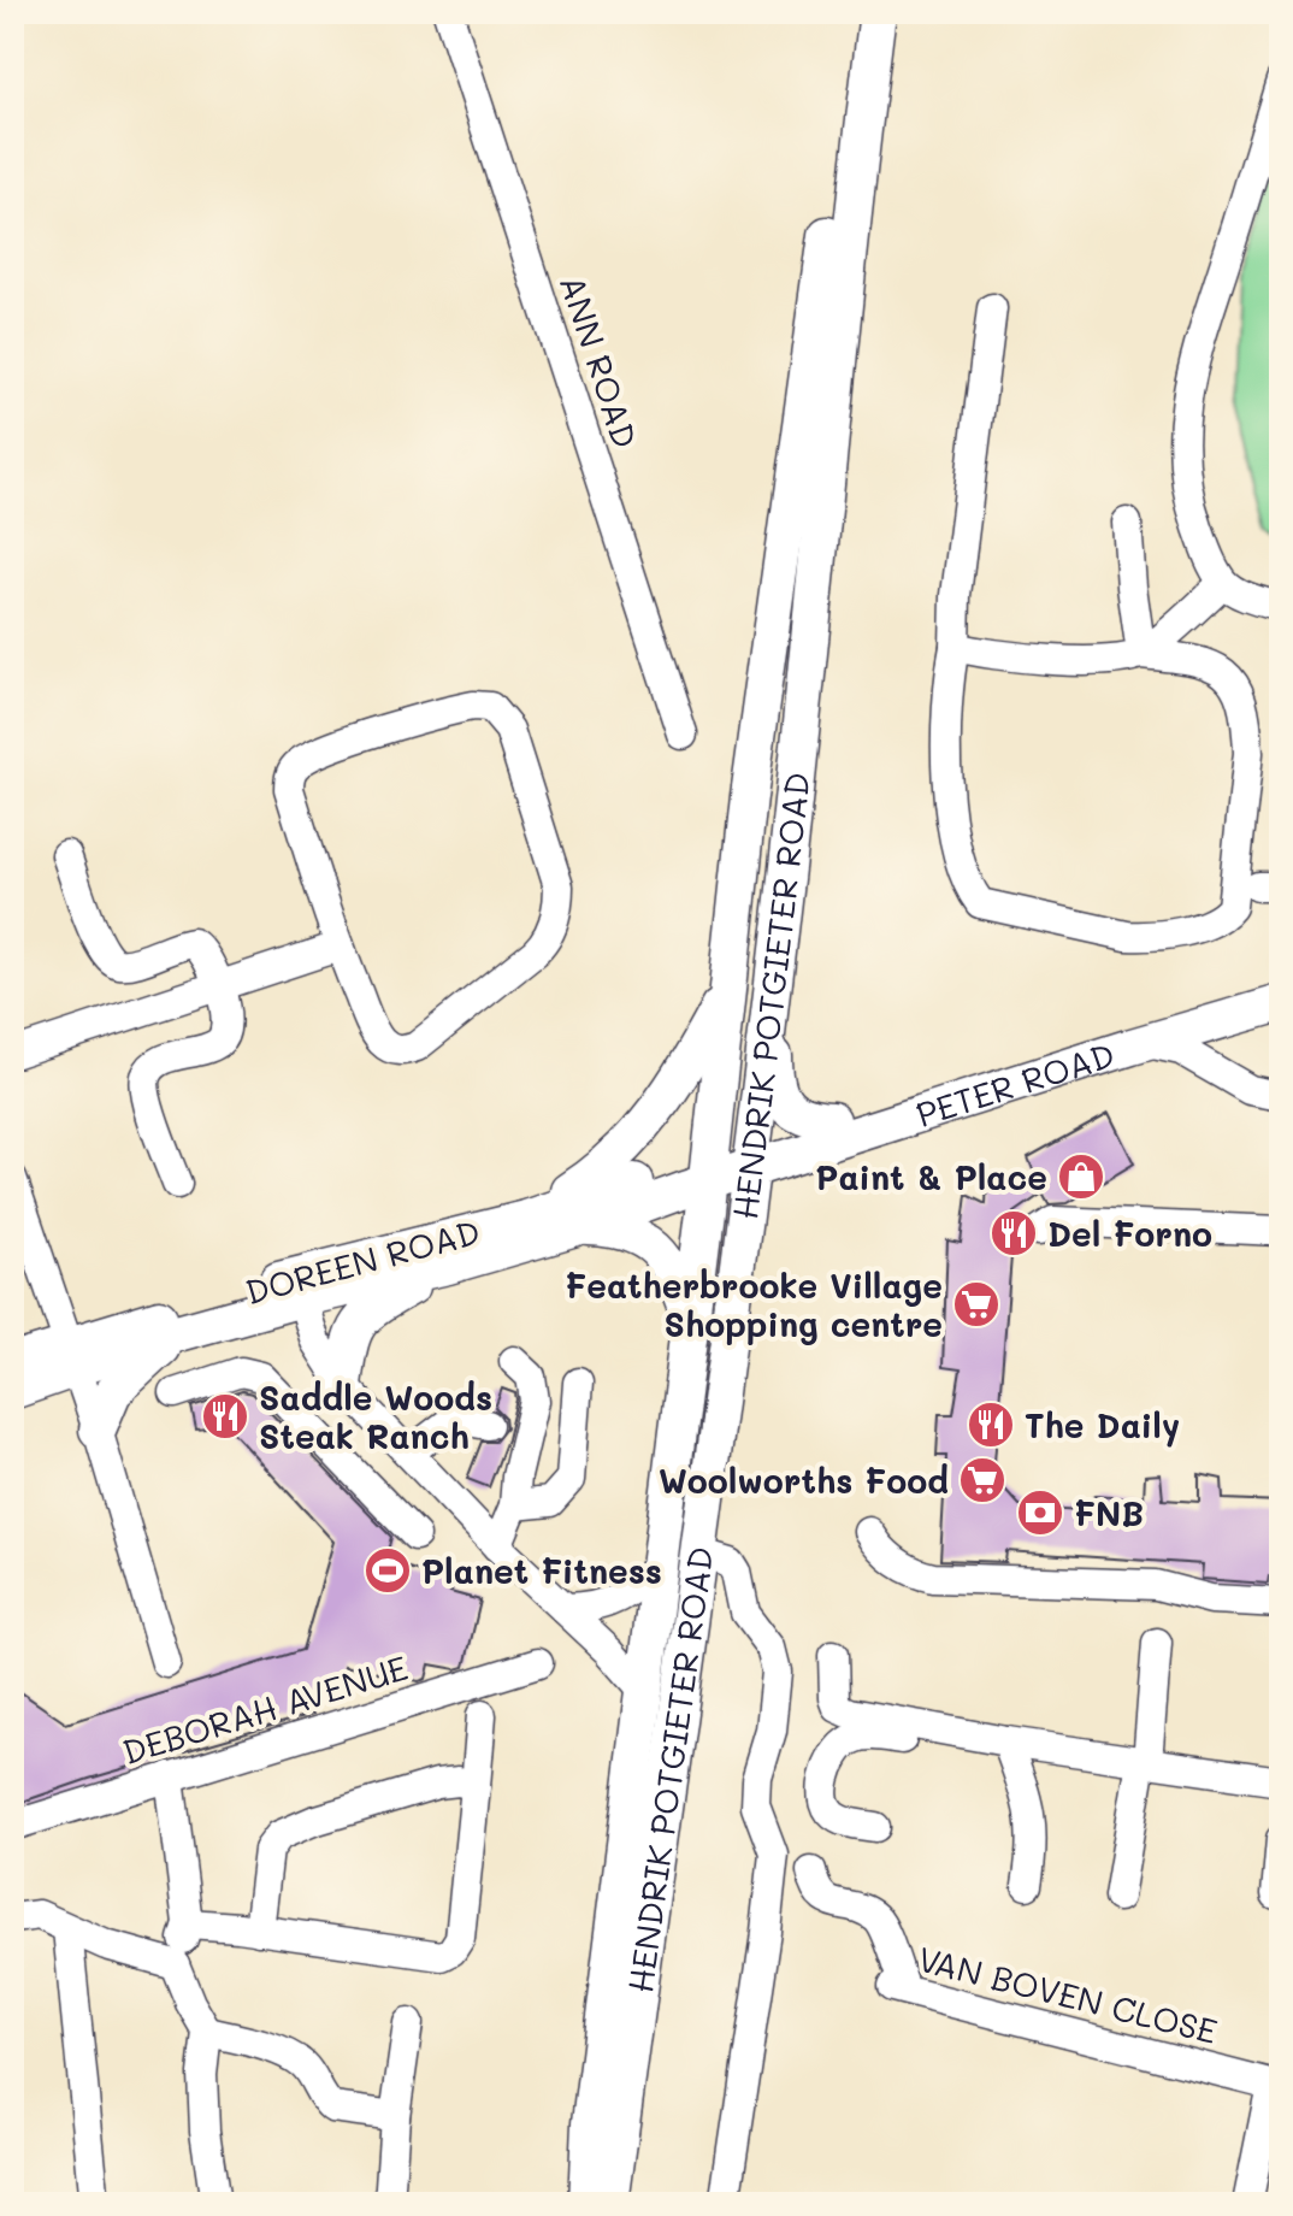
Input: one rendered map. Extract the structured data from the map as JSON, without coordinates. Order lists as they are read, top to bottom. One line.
{"streets":{"main road":["HENDRIK POTGIETER ROAD","PETER ROAD","DOREEN ROAD"],"street":["ANN ROAD","DEBORAH AVENUE","VAN BOVEN CLOSE"]},"crossings":[["HENDRIK POTGIETER ROAD","PETER ROAD"],["HENDRIK POTGIETER ROAD","DOREEN ROAD"]],"places":{"shop":["Paint & Place"],"restaurant":["Del Forno","Saddle Woods Steak Ranch","The Daily"],"supermarket":["Featherbrooke Village Shopping centre","Woolworths Food"],"bank":["FNB"],"sports":["Planet Fitness"]}}
